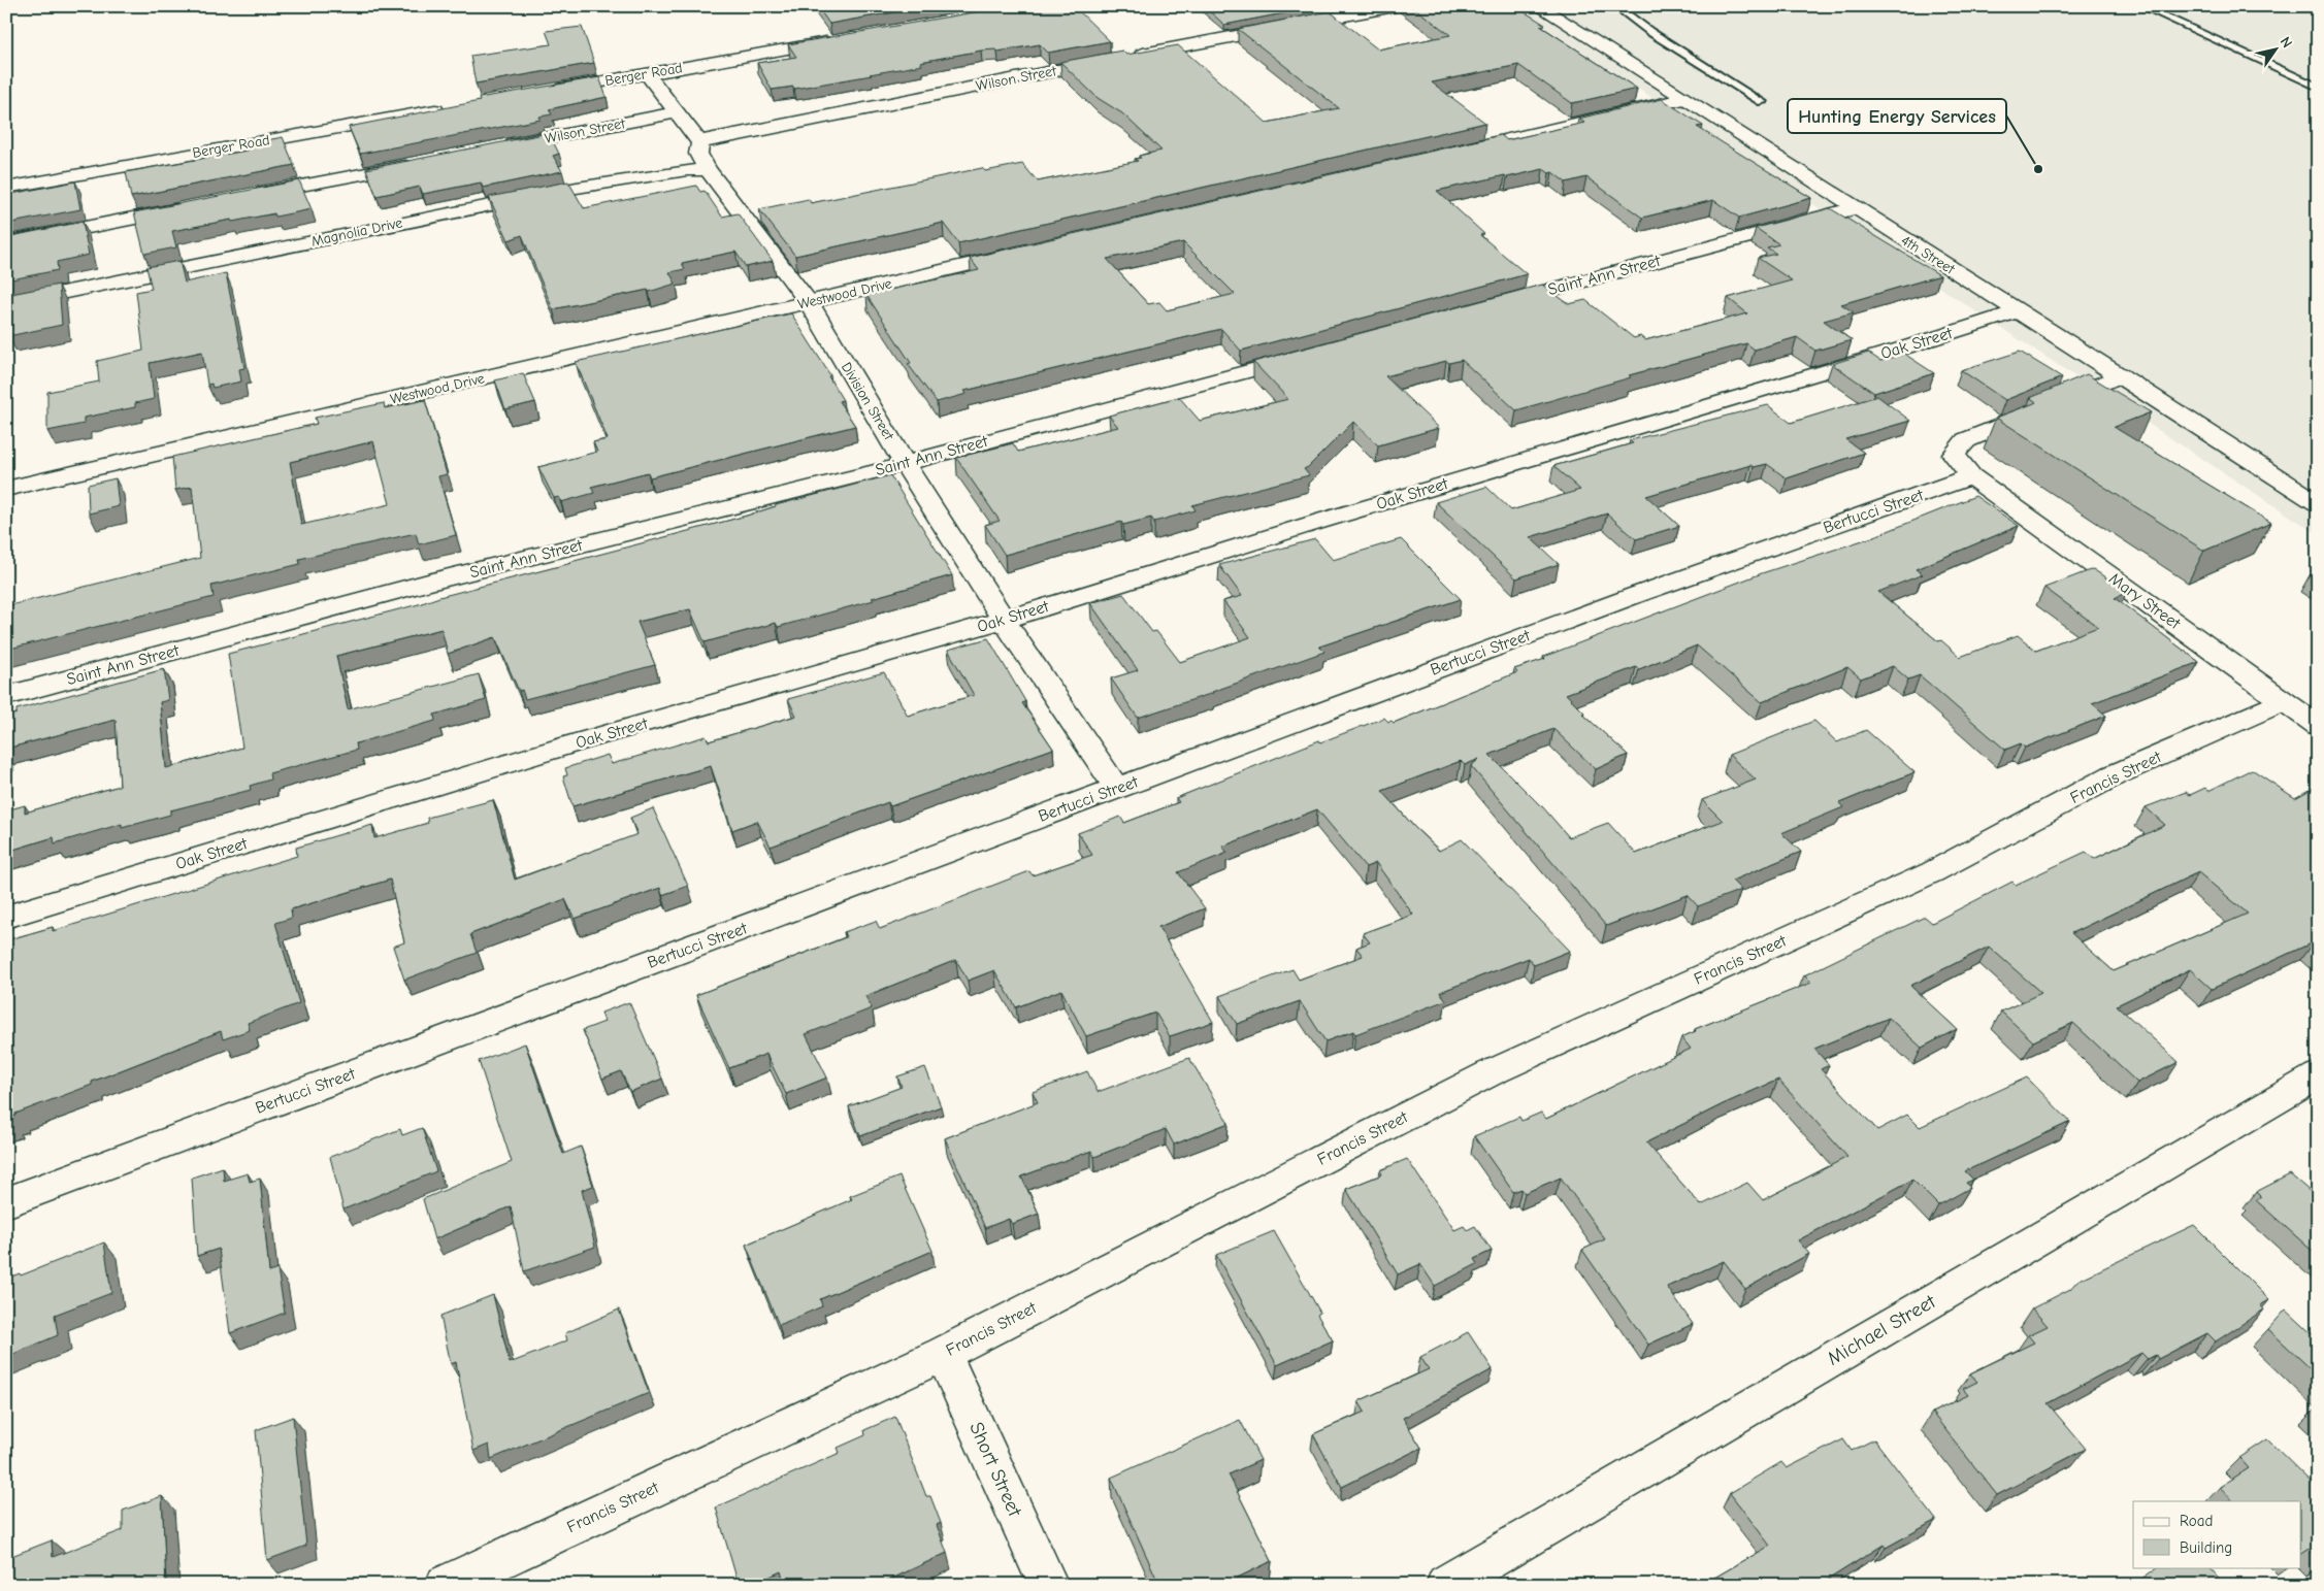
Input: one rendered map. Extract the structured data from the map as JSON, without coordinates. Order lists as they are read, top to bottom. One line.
{"streets":{"street":["Berger Road","Wilson Street","Magnolia Drive","4th Street","Saint Ann Street","Westwood Drive","Oak Street","Division Street","Bertucci Street","Mary Street","Francis Street","Michael Street","Short Street"]},"crossings":[["Berger Road","Division Street"],["Wilson Street","Division Street"],["Magnolia Drive","Division Street"],["4th Street","Saint Ann Street"],["4th Street","Oak Street"],["Saint Ann Street","Division Street"],["Westwood Drive","Division Street"],["Oak Street","Division Street"],["Division Street","Bertucci Street"],["Bertucci Street","Mary Street"],["Mary Street","Francis Street"],["Francis Street","Short Street"]],"places":["Hunting Energy Services"],"legend":["Road","Building"],"north":"top right"}
